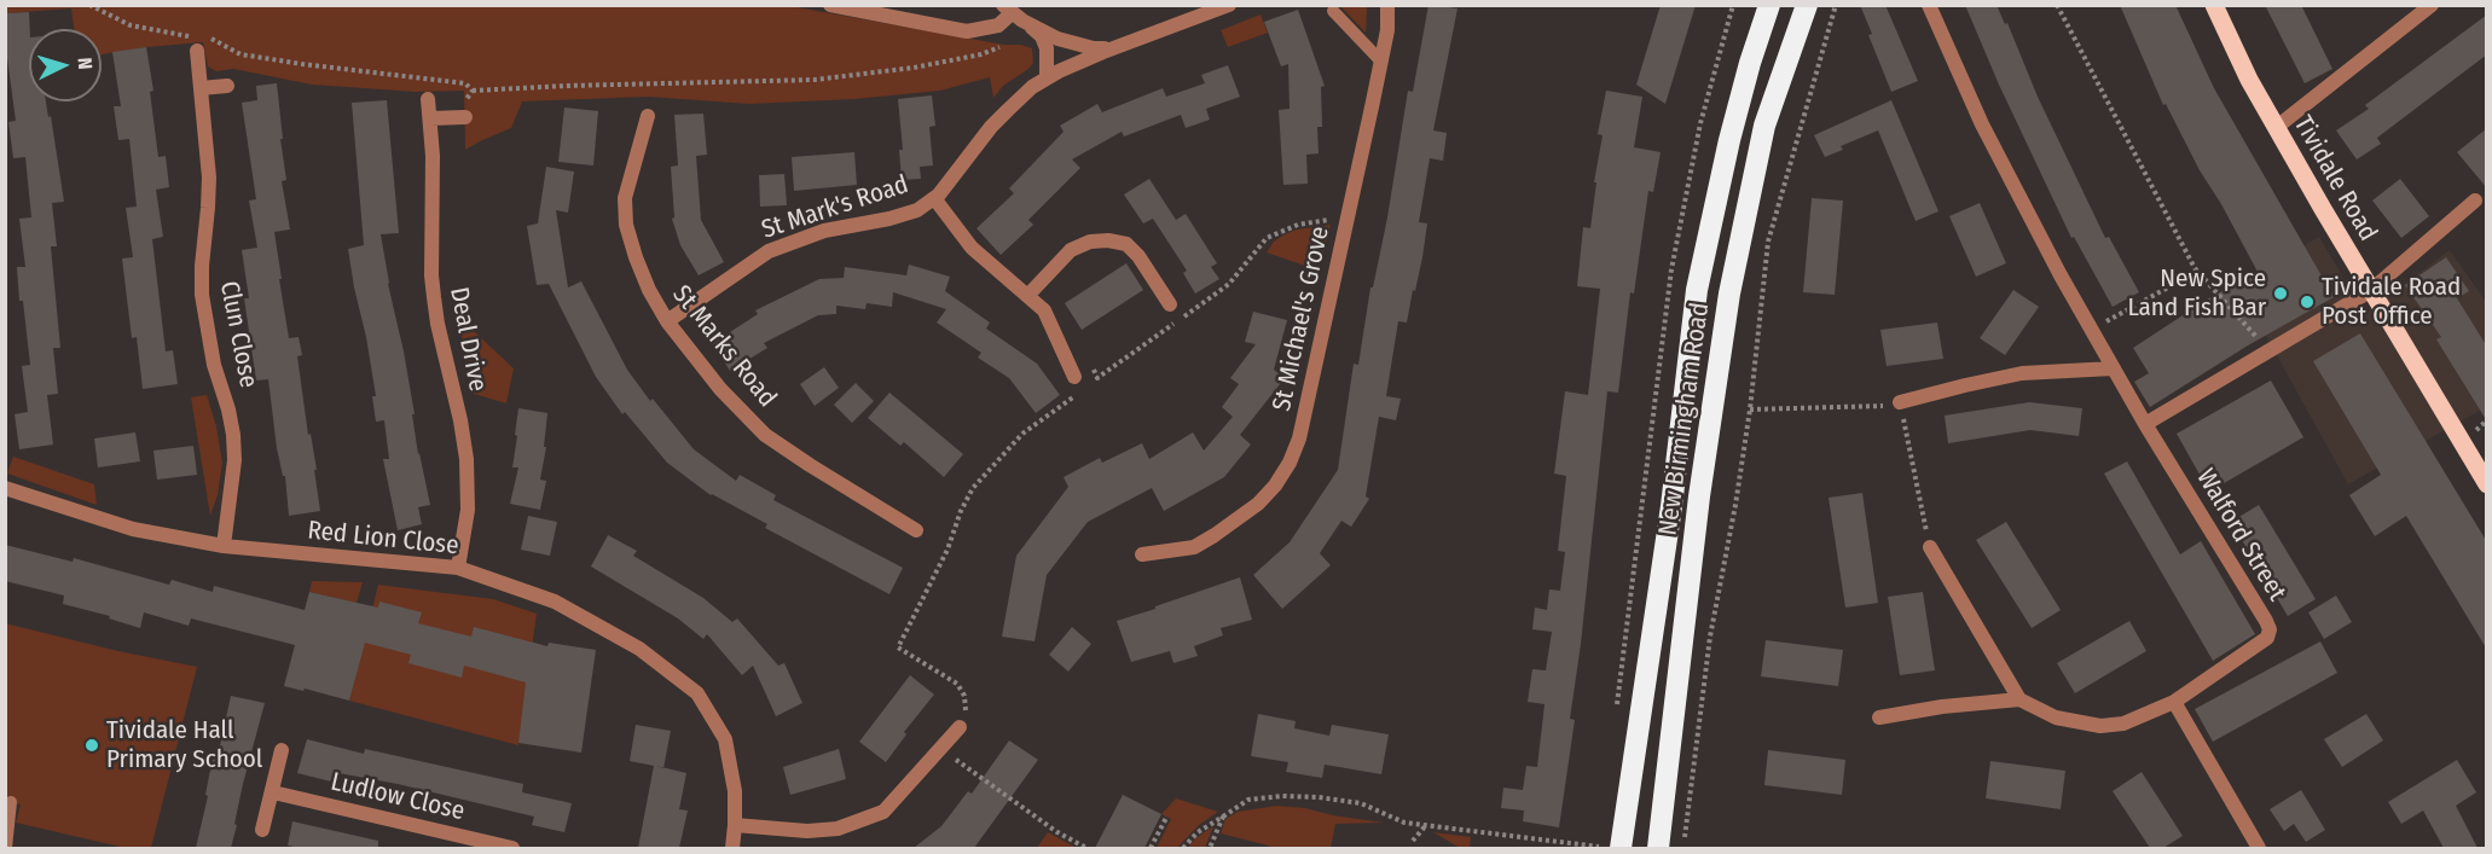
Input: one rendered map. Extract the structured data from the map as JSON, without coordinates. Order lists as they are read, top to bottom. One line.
{"streets":{"highway":["New Birmingham Road"],"main road":["Tividale Road"],"street":["St Mark's Road","St Michael's Grove","Clun Close","Deal Drive","St Marks Road","Walford Street","Red Lion Close","Ludlow Close"]},"crossings":[["St Mark's Road","St Marks Road"],["Clun Close","Red Lion Close"],["Deal Drive","Red Lion Close"]],"places":["New Spice Land Fish Bar","Tividale Road Post Office","Tividale Hall Primary School"],"north":"right"}
